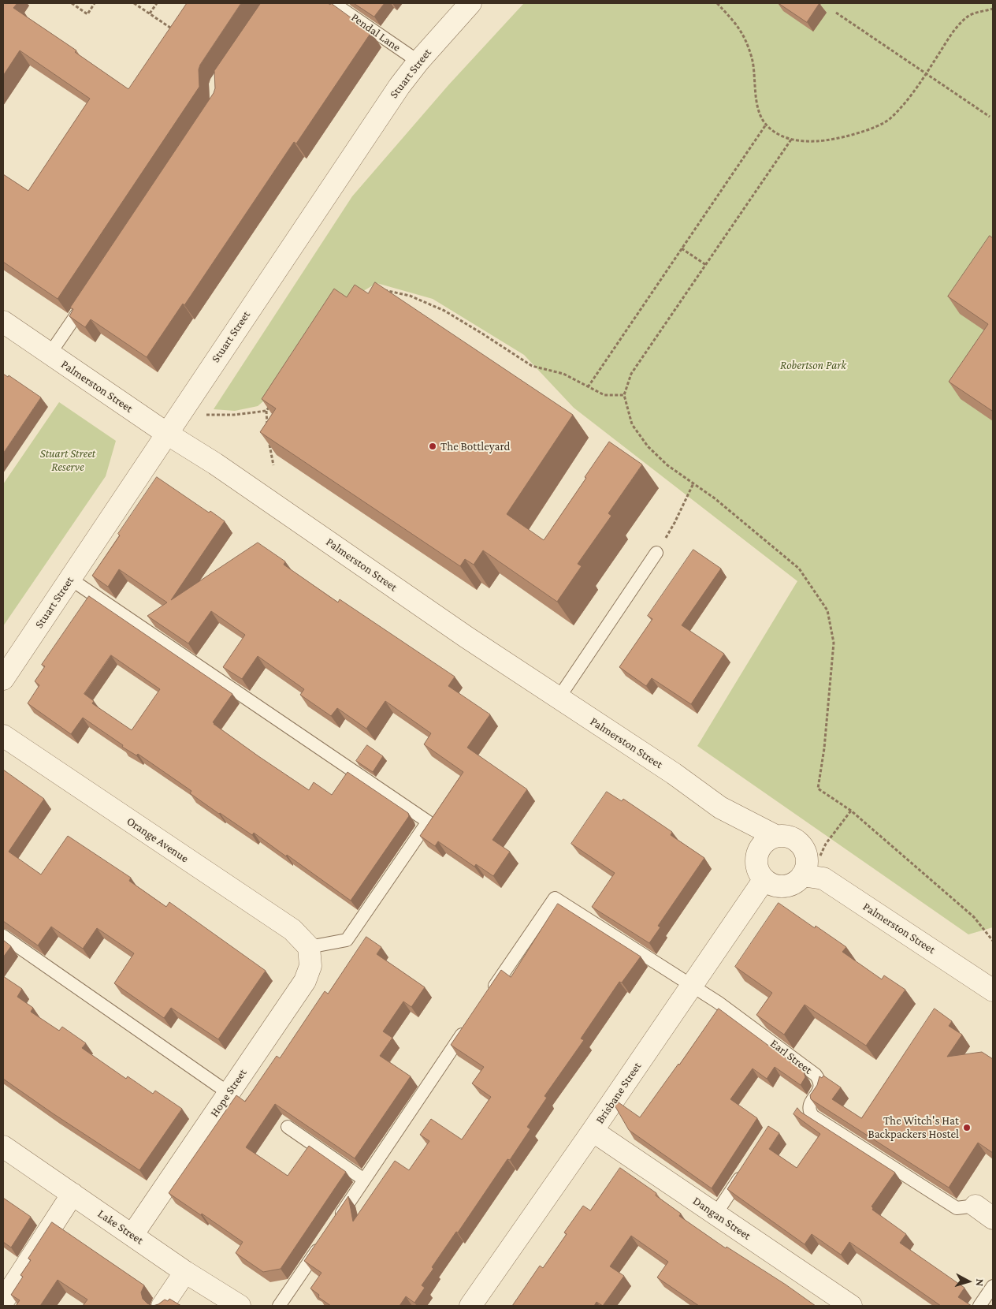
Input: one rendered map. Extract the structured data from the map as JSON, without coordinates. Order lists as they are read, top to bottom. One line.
{"streets":{"street":["Stuart Street","Palmerston Street","Orange Avenue","Earl Street","Hope Street","Brisbane Street","Dangan Street","Lake Street"],"lane":["Pendal Lane"]},"crossings":[["Pendal Lane","Stuart Street"],["Stuart Street","Palmerston Street"],["Palmerston Street","Brisbane Street"],["Orange Avenue","Hope Street"],["Earl Street","Brisbane Street"],["Hope Street","Lake Street"],["Brisbane Street","Dangan Street"]],"parks":["Robertson Park","Stuart Street Reserve"],"places":["The Bottleyard","The Witch's Hat Backpackers Hostel"],"north":"right"}
